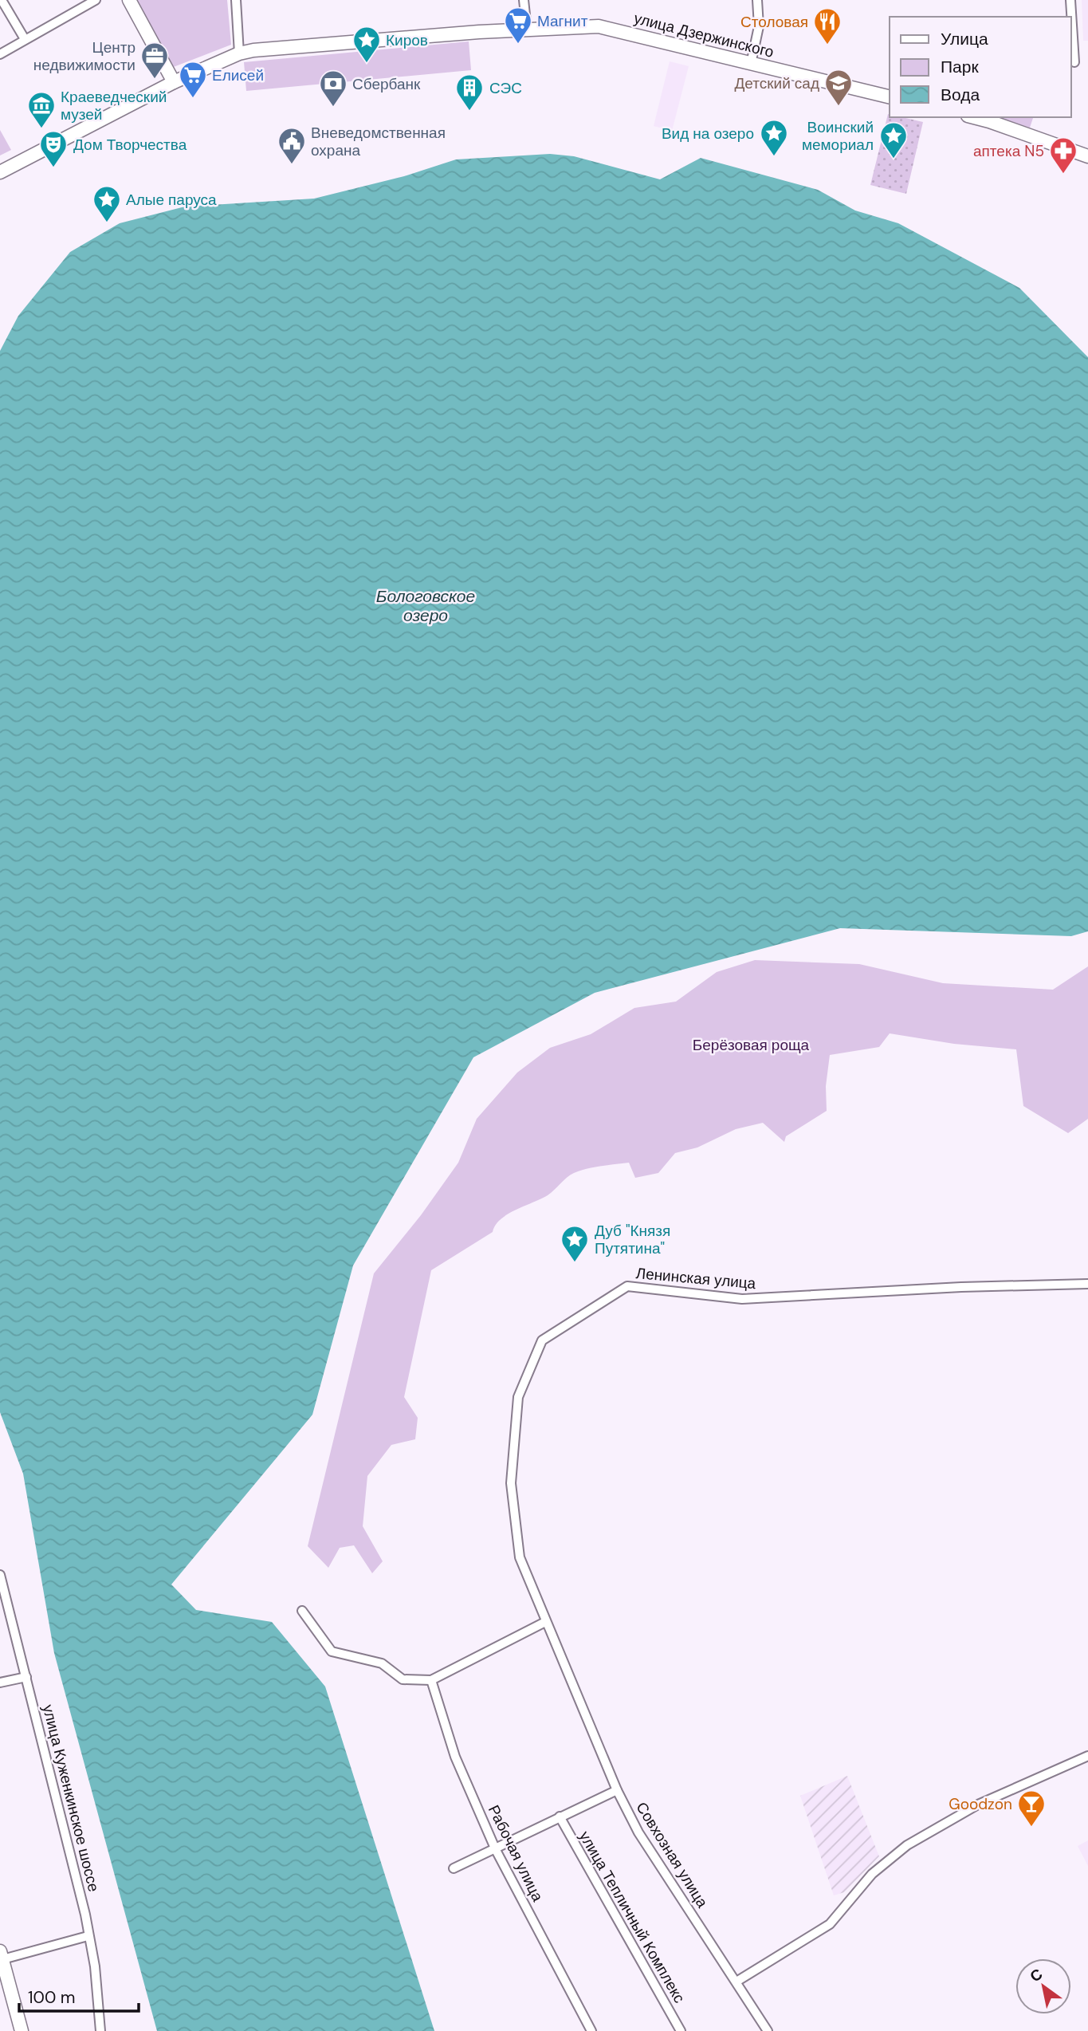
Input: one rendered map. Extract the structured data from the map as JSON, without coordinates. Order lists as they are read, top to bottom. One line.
{"streets":{"main road":["улица Дзержинского"],"street":["Ленинская улица","улица Куженкинское шоссе","Рабочая улица","Совхозная улица","улица Тепличный Комплекс"]},"crossings":[["Ленинская улица","Совхозная улица"]],"water":["Бологовское озеро"],"parks":["Берёзовая роща"],"places":{"supermarket":["Магнит","Елисей"],"restaurant":["Столовая"],"place":["Киров","Вид на озеро","Воинский мемориал","Алые паруса","Дуб \"Князя Путятина\""],"office":["Центр недвижимости"],"school or university":["Детский сад"],"bank":["Сбербанк"],"building":["СЭС"],"museum":["Краеведческий музей"],"public building":["Вневедомственная охрана"],"theatre":["Дом Творчества"],"pharmacy":["аптека N5"],"bar":["Goodzon"]},"legend":["Улица","Парк","Вода"],"scale_bar":"100 m","north":"top left"}
